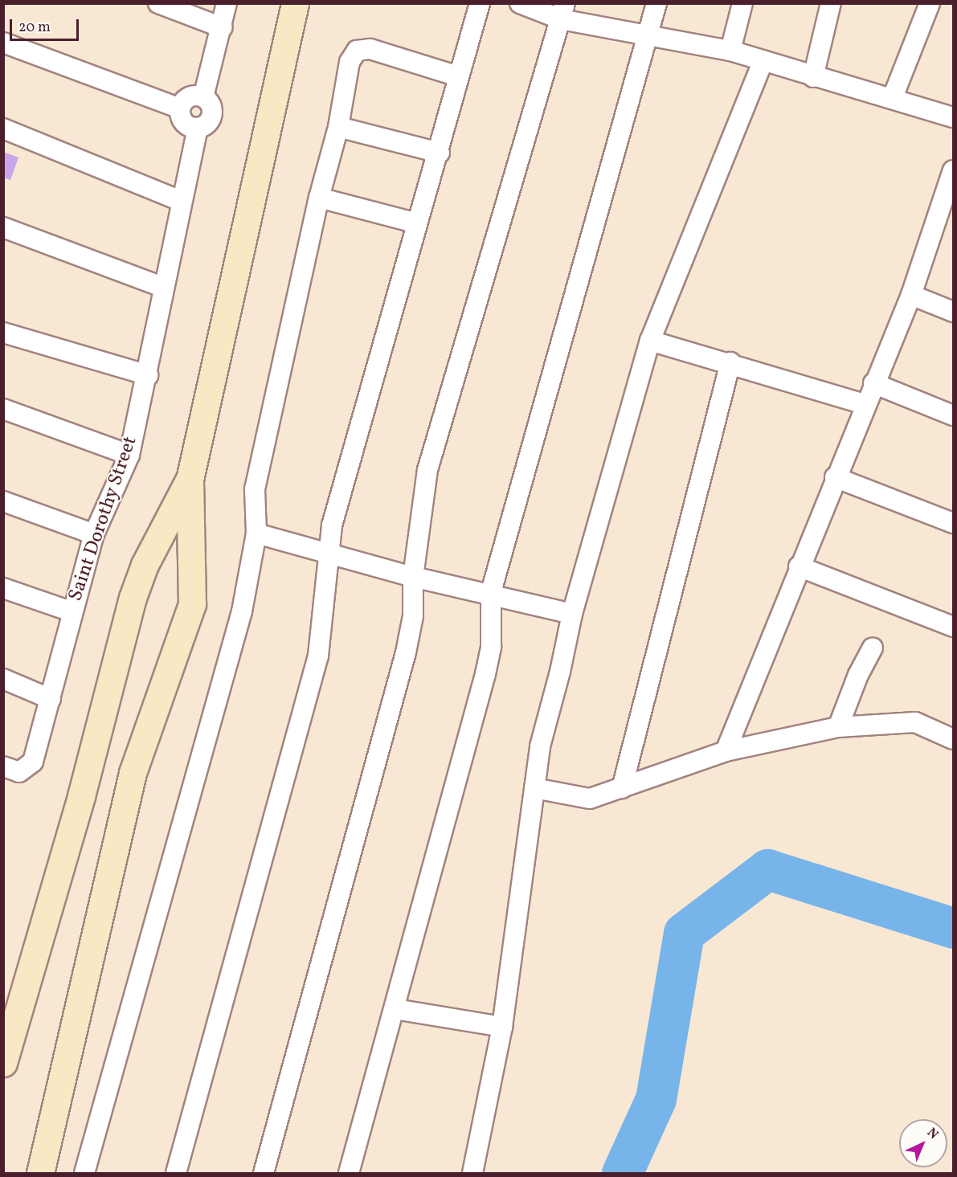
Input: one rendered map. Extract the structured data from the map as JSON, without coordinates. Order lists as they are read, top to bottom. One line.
{"streets":{"street":["Saint Dorothy Street"]},"scale_bar":"20 m","north":"top right"}
